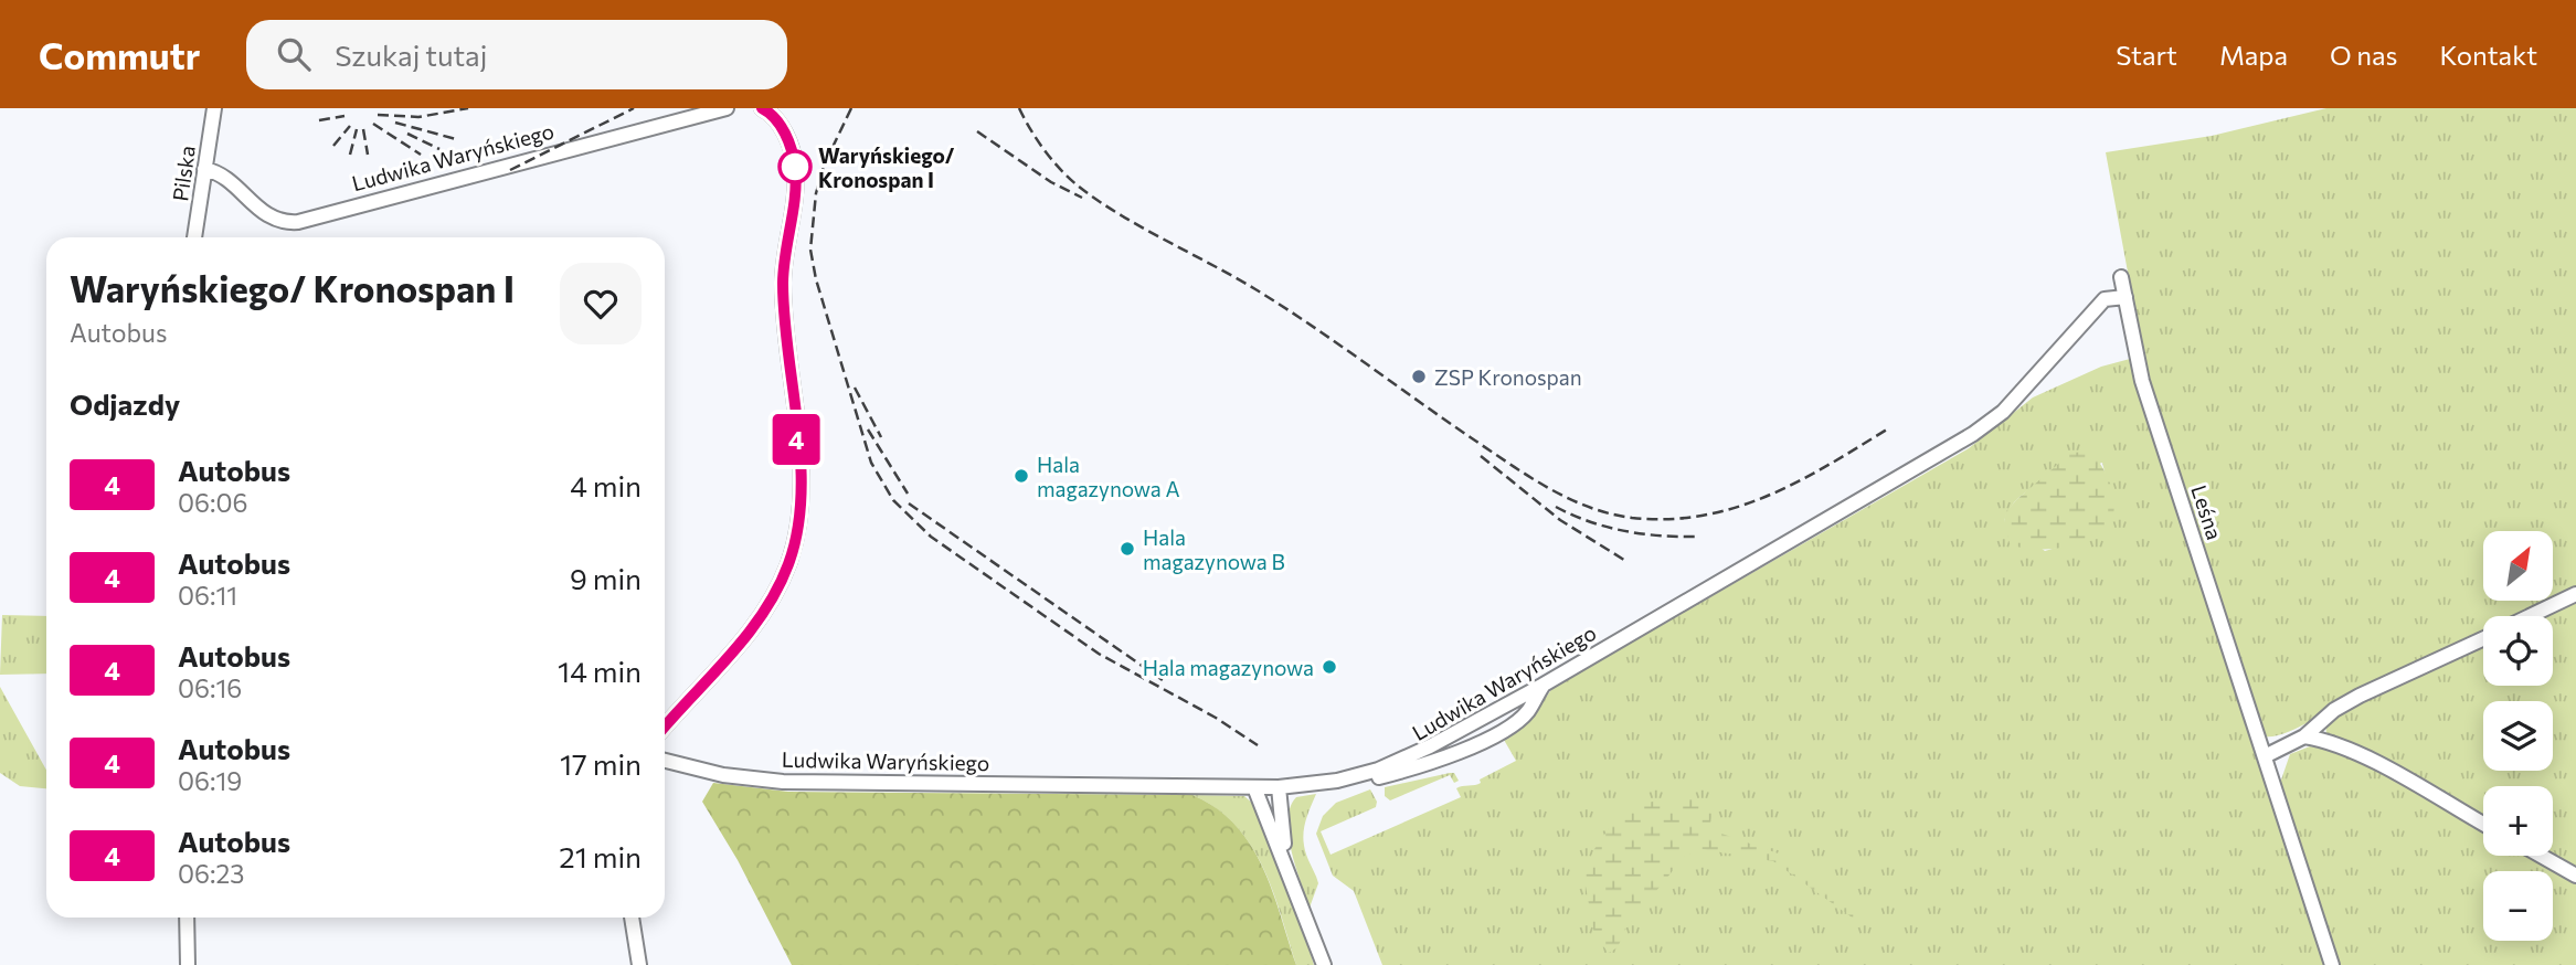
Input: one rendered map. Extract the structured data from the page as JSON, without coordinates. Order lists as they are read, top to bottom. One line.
{"streets":{"street":["Ludwika Waryńskiego","Pilska","Leśna"]},"crossings":[["Ludwika Waryńskiego","Pilska"],["Ludwika Waryńskiego","Leśna"]],"places":["Waryńskiego/ Kronospan I","ZSP Kronospan","Hala magazynowa A","Hala magazynowa B","Hala magazynowa"],"lines":["bus line 4"],"north":"top right","page":{"header":"Commutr","search":"Szukaj tutaj","nav":["Start","Mapa","O nas","Kontakt"],"on_map":"4","heading":[["Waryńskiego/ Kronospan I","Autobus"],"Odjazdy"],"list":[{"mark":"4","name":"Autobus","note":"06:06","value":"4 min"},{"mark":"4","name":"Autobus","note":"06:11","value":"9 min"},{"mark":"4","name":"Autobus","note":"06:16","value":"14 min"},{"mark":"4","name":"Autobus","note":"06:19","value":"17 min"},{"mark":"4","name":"Autobus","note":"06:23","value":"21 min"}],"map_buttons":["+","−"]}}
